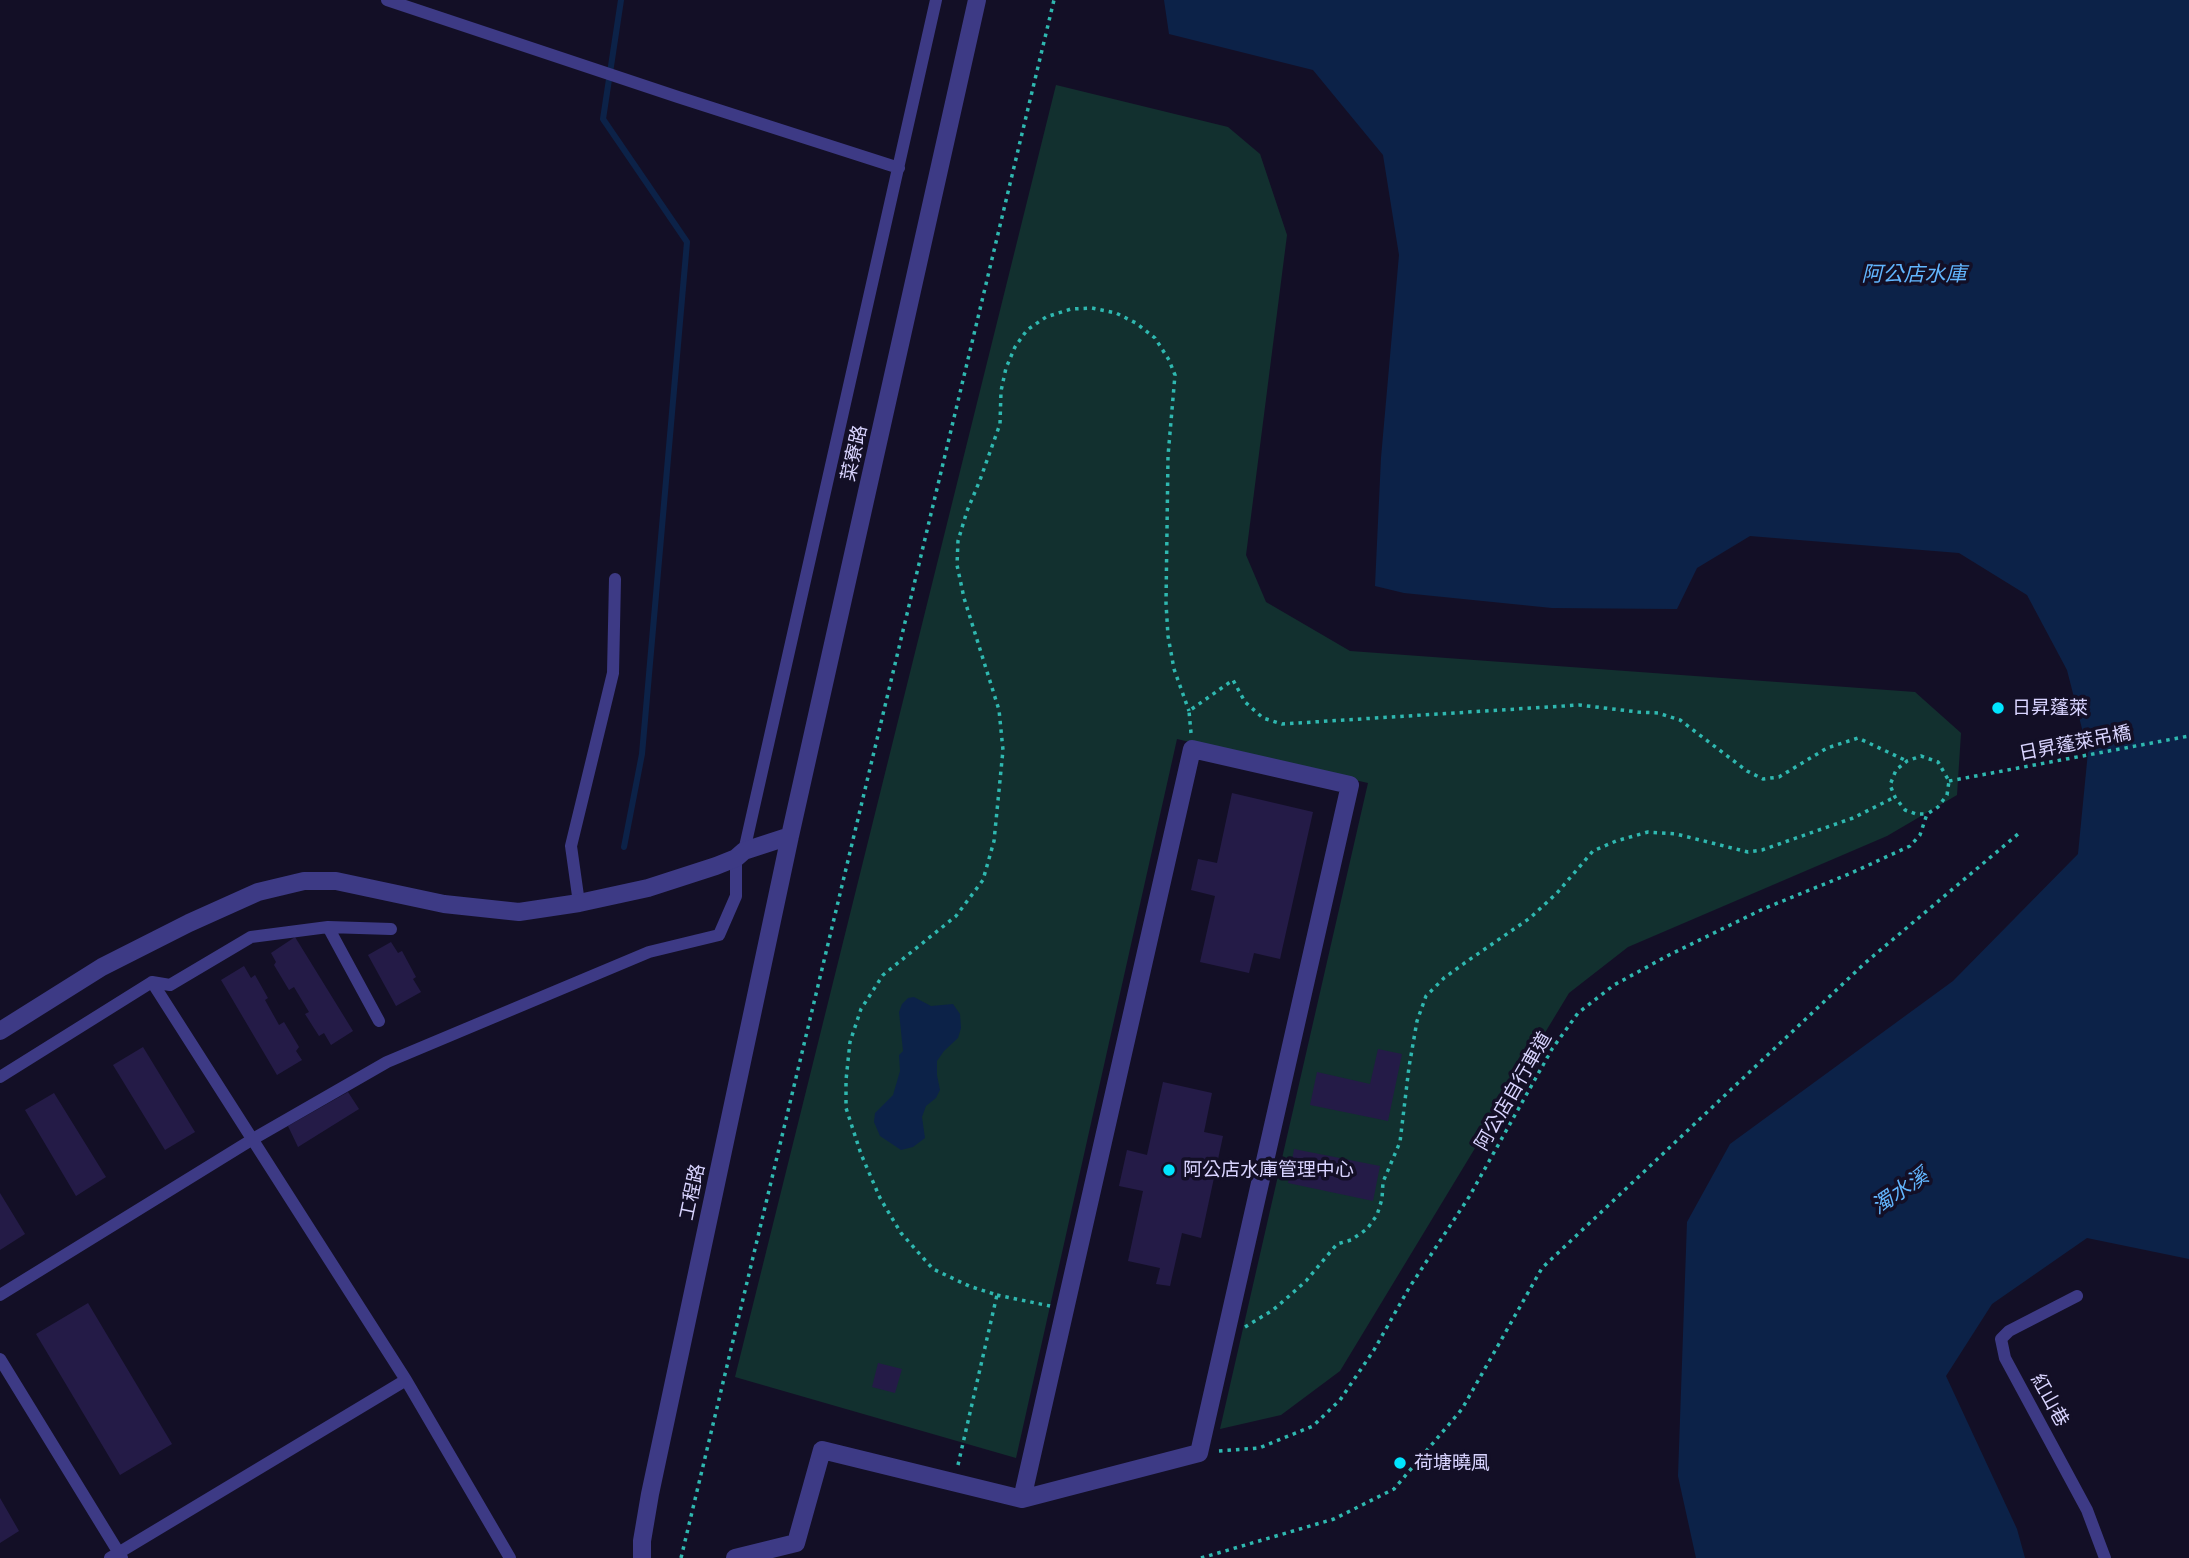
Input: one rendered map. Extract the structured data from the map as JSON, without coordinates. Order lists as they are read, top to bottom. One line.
{"streets":{"street":["菜寮路","工程路"],"lane":["紅山巷"],"path":["日昇蓬萊吊橋","阿公店自行車道"]},"crossings":[["菜寮路","工程路"],["日昇蓬萊吊橋","阿公店自行車道"]],"water":["阿公店水庫","濁水溪"],"places":["日昇蓬萊","阿公店水庫管理中心","荷塘曉風"]}
